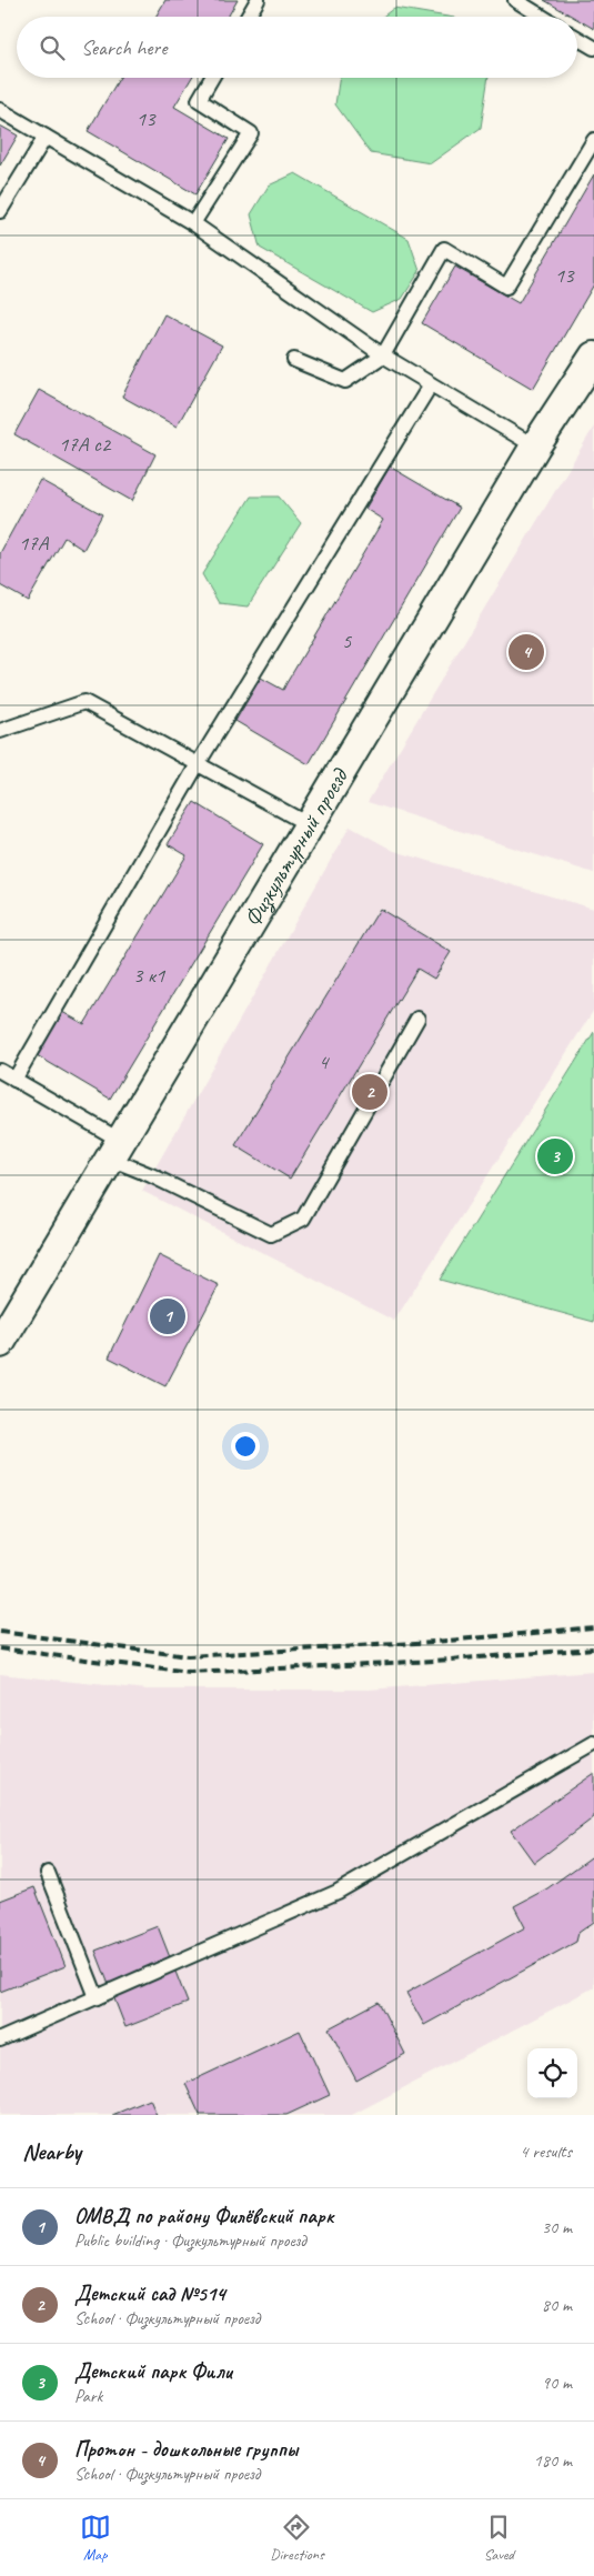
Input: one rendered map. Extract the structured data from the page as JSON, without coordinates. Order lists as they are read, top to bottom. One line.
{"streets":{"street":["Физкультурный проезд"]},"house_numbers":["13","13","17А с2","17А","5","3 к1","4"],"page":{"search":"Search here","pins":["4","2","3","1"],"heading":["Nearby","4 results"],"list":[{"mark":"1","name":"ОМВД по району Филёвский парк","note":"Public building · Физкультурный проезд","value":"30 m"},{"mark":"2","name":"Детский сад №514","note":"School · Физкультурный проезд","value":"80 m"},{"mark":"3","name":"Детский парк Фили","note":"Park","value":"90 m"},{"mark":"4","name":"Протон - дошкольные группы","note":"School · Физкультурный проезд","value":"180 m"}],"nav":["Map","Directions","Saved"]}}
